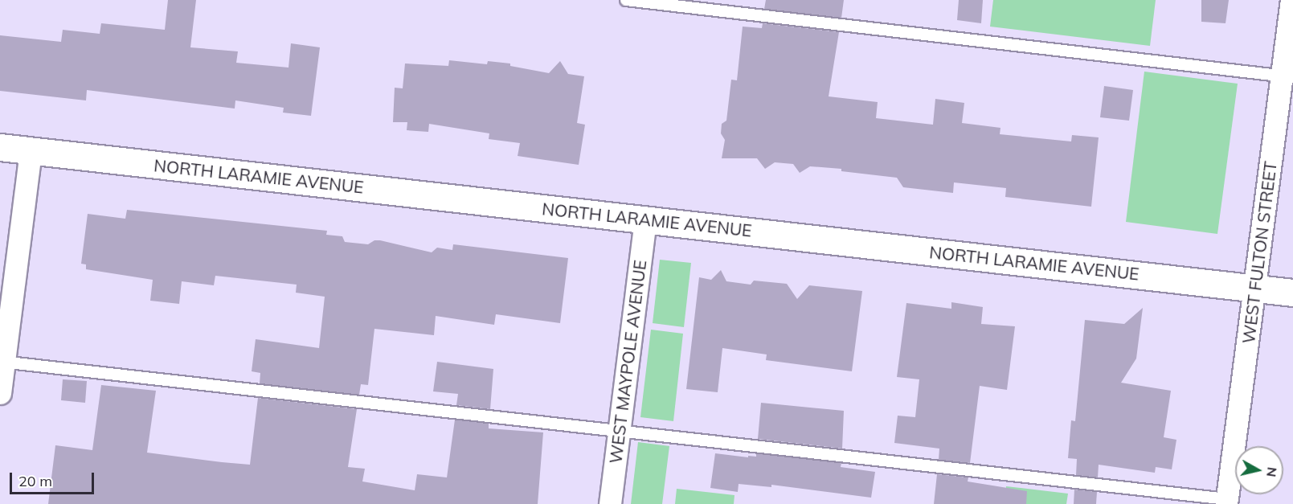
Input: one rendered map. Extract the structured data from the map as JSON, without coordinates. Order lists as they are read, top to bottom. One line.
{"streets":{"street":["NORTH LARAMIE AVENUE","WEST FULTON STREET","WEST MAYPOLE AVENUE"]},"crossings":[["NORTH LARAMIE AVENUE","WEST FULTON STREET"],["NORTH LARAMIE AVENUE","WEST MAYPOLE AVENUE"]],"scale_bar":"20 m","north":"right"}
